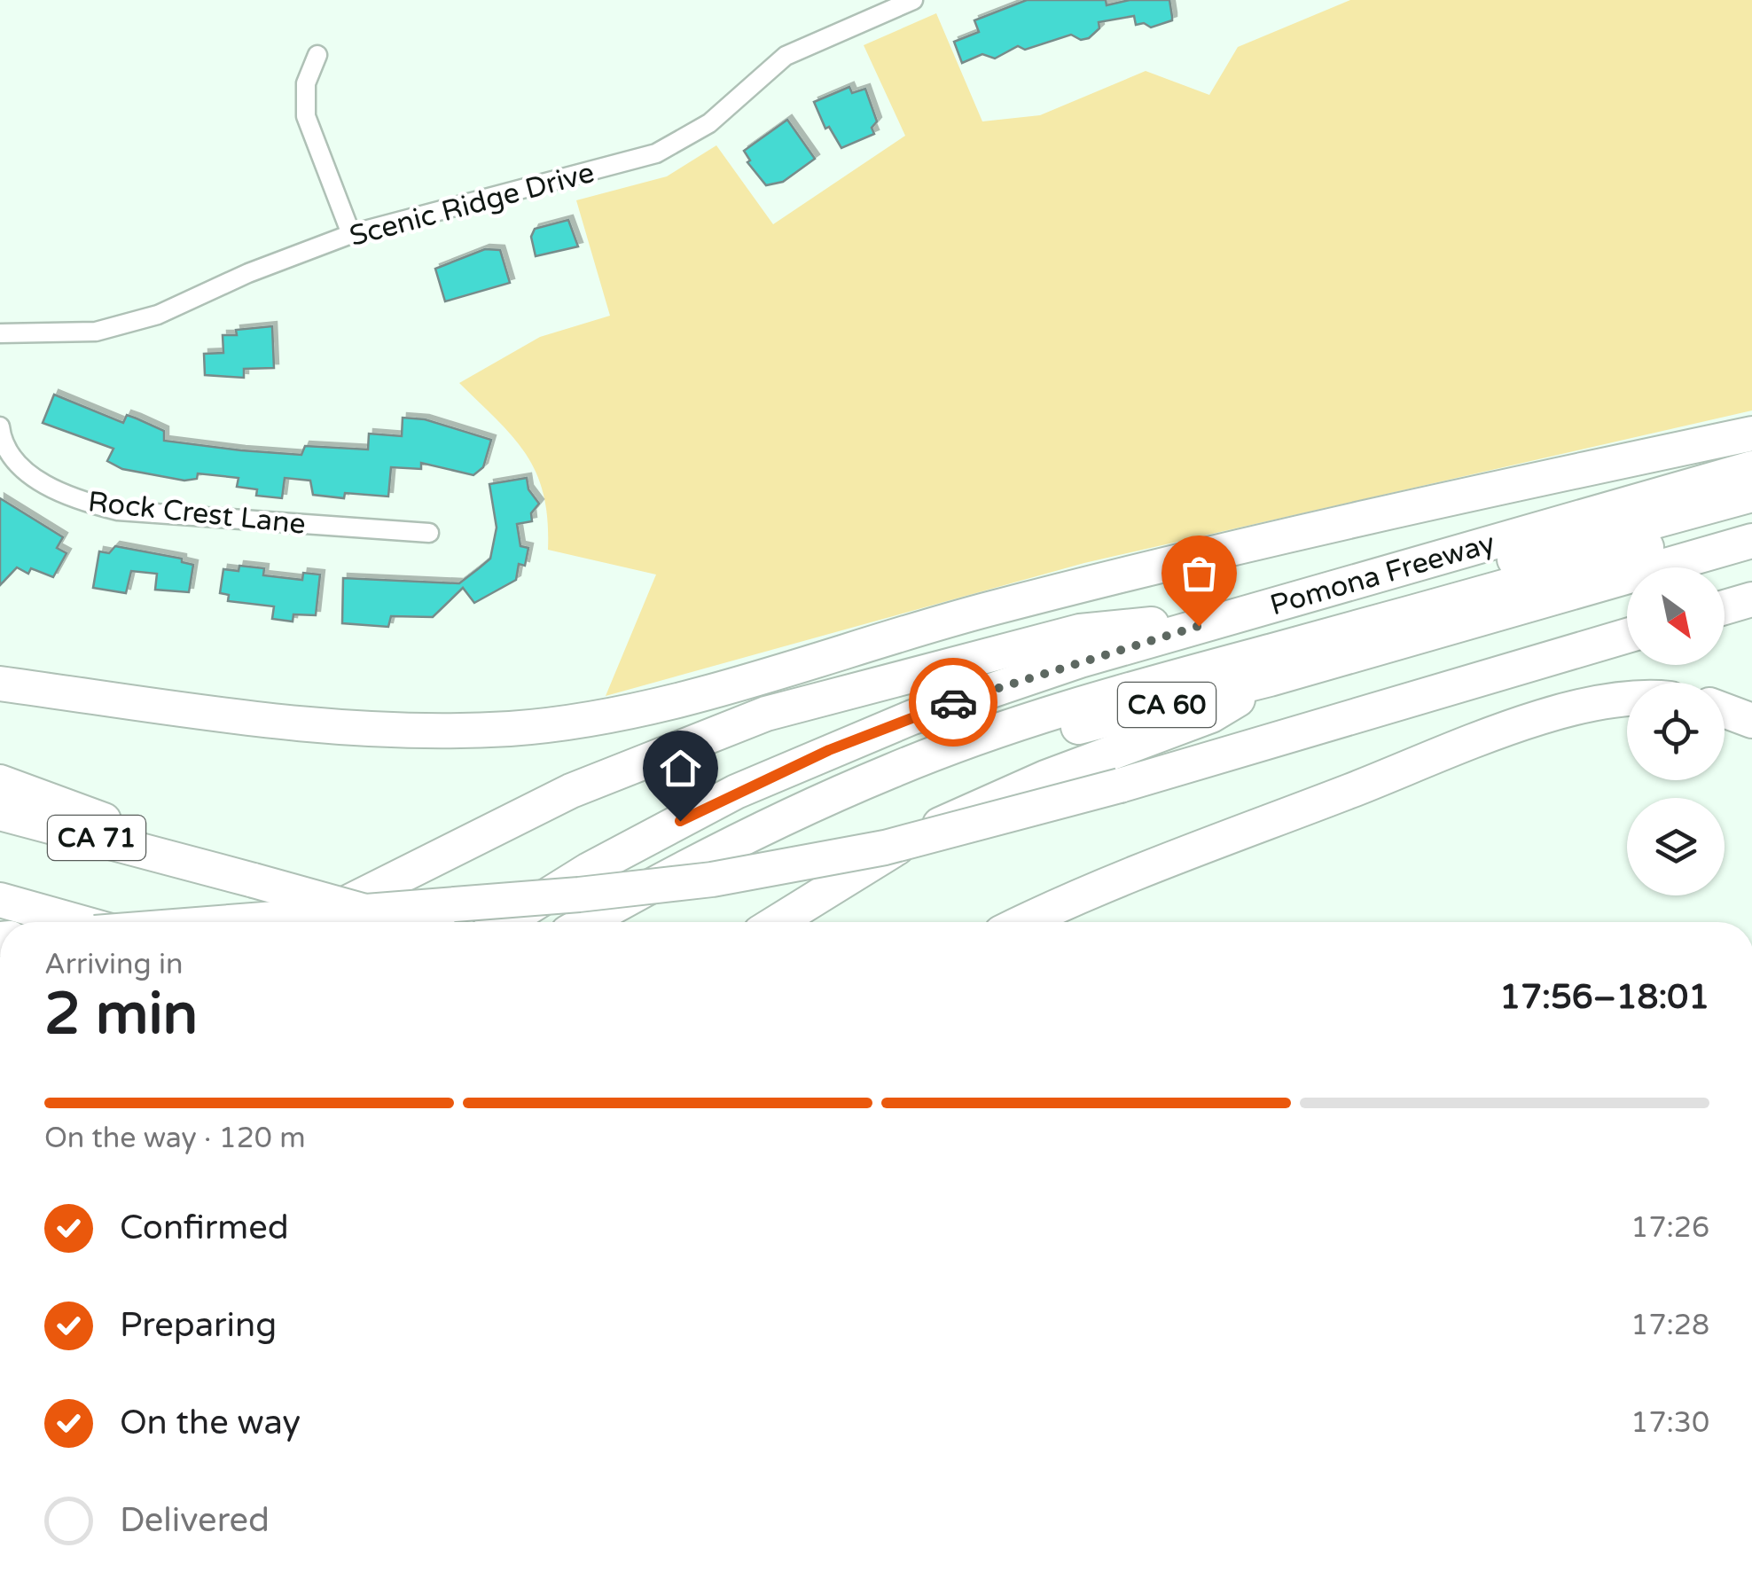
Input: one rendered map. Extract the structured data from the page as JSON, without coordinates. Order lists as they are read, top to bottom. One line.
{"streets":{"highway":["Pomona Freeway","CA 60","CA 71"],"street":["Scenic Ridge Drive","Rock Crest Lane"]},"north":"bottom right","page":{"heading":["2 min","Arriving in","17:56–18:01"],"bar":"On the way · 120 m","list":[["Confirmed","17:26"],["Preparing","17:28"],["On the way","17:30"],"Delivered"]}}
